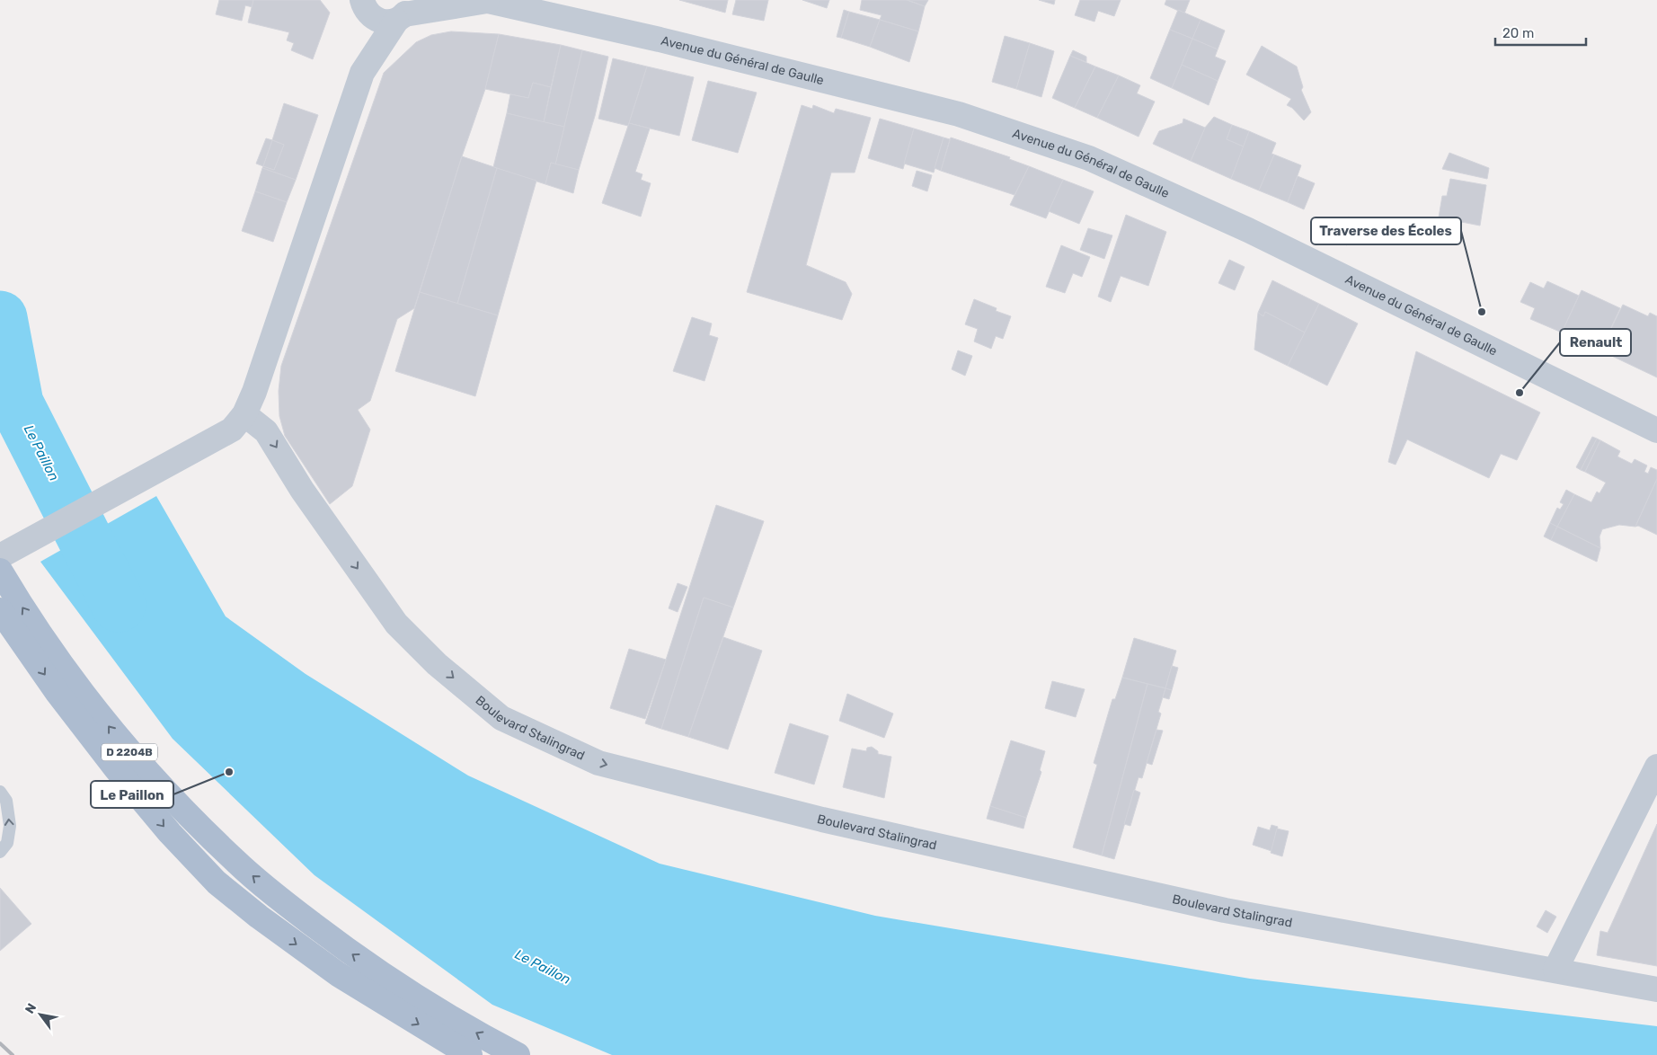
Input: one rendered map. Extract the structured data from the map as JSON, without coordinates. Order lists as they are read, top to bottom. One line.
{"streets":{"main road":["D 2204B"],"street":["Avenue du Général de Gaulle","Boulevard Stalingrad"]},"one_way":["Boulevard Stalingrad"],"water":["Le Paillon"],"places":["Traverse des Écoles","Renault","Le Paillon"],"scale_bar":"20 m","north":"top left"}
